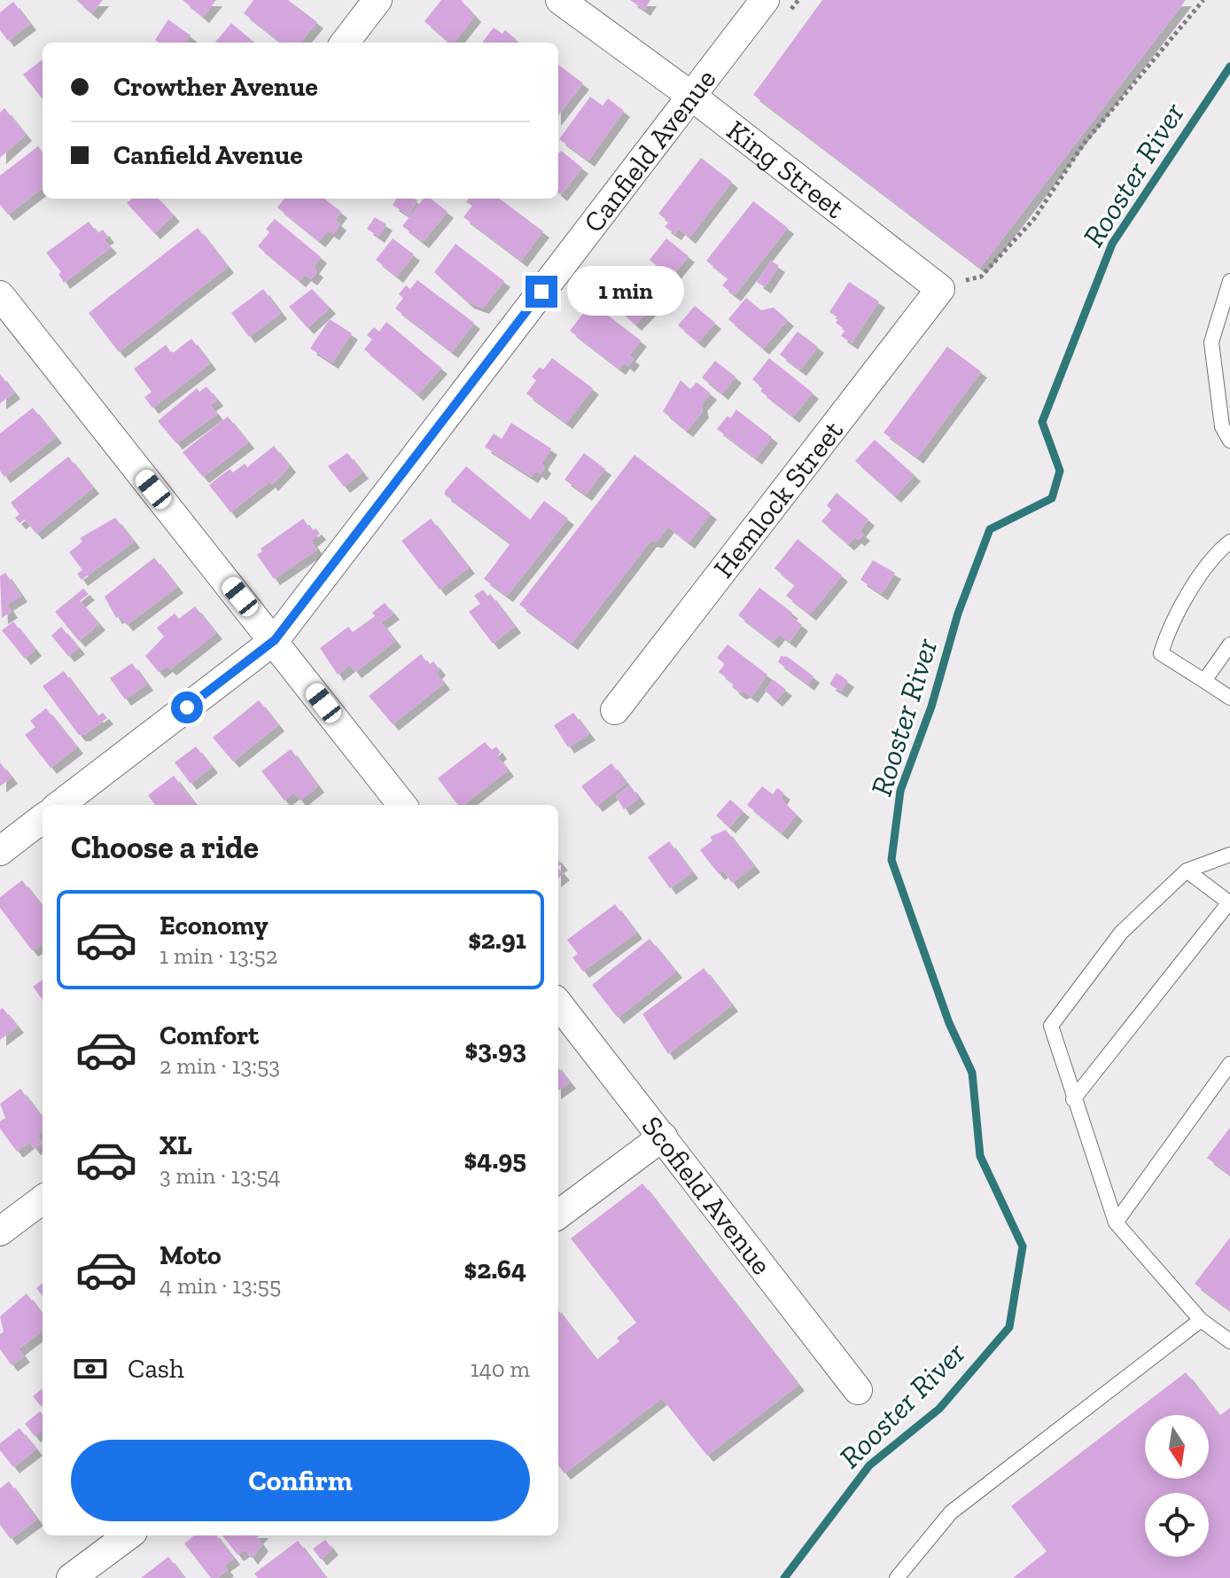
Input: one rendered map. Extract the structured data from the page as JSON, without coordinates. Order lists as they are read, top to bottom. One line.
{"streets":{"street":["Canfield Avenue","King Street","Hemlock Street","Scofield Avenue"]},"crossings":[["Canfield Avenue","King Street"],["King Street","Hemlock Street"]],"water":["Rooster River"],"north":"bottom","page":{"banner":["Crowther Avenue","Canfield Avenue"],"bubble":"1 min","heading":"Choose a ride","list":[{"name":"Economy","note":"1 min · 13:52","value":"$2.91"},{"name":"Comfort","note":"2 min · 13:53","value":"$3.93"},{"name":"XL","note":"3 min · 13:54","value":"$4.95"},{"name":"Moto","note":"4 min · 13:55","value":"$2.64"}],"pay":["Cash","140 m"],"buttons":"Confirm"}}
